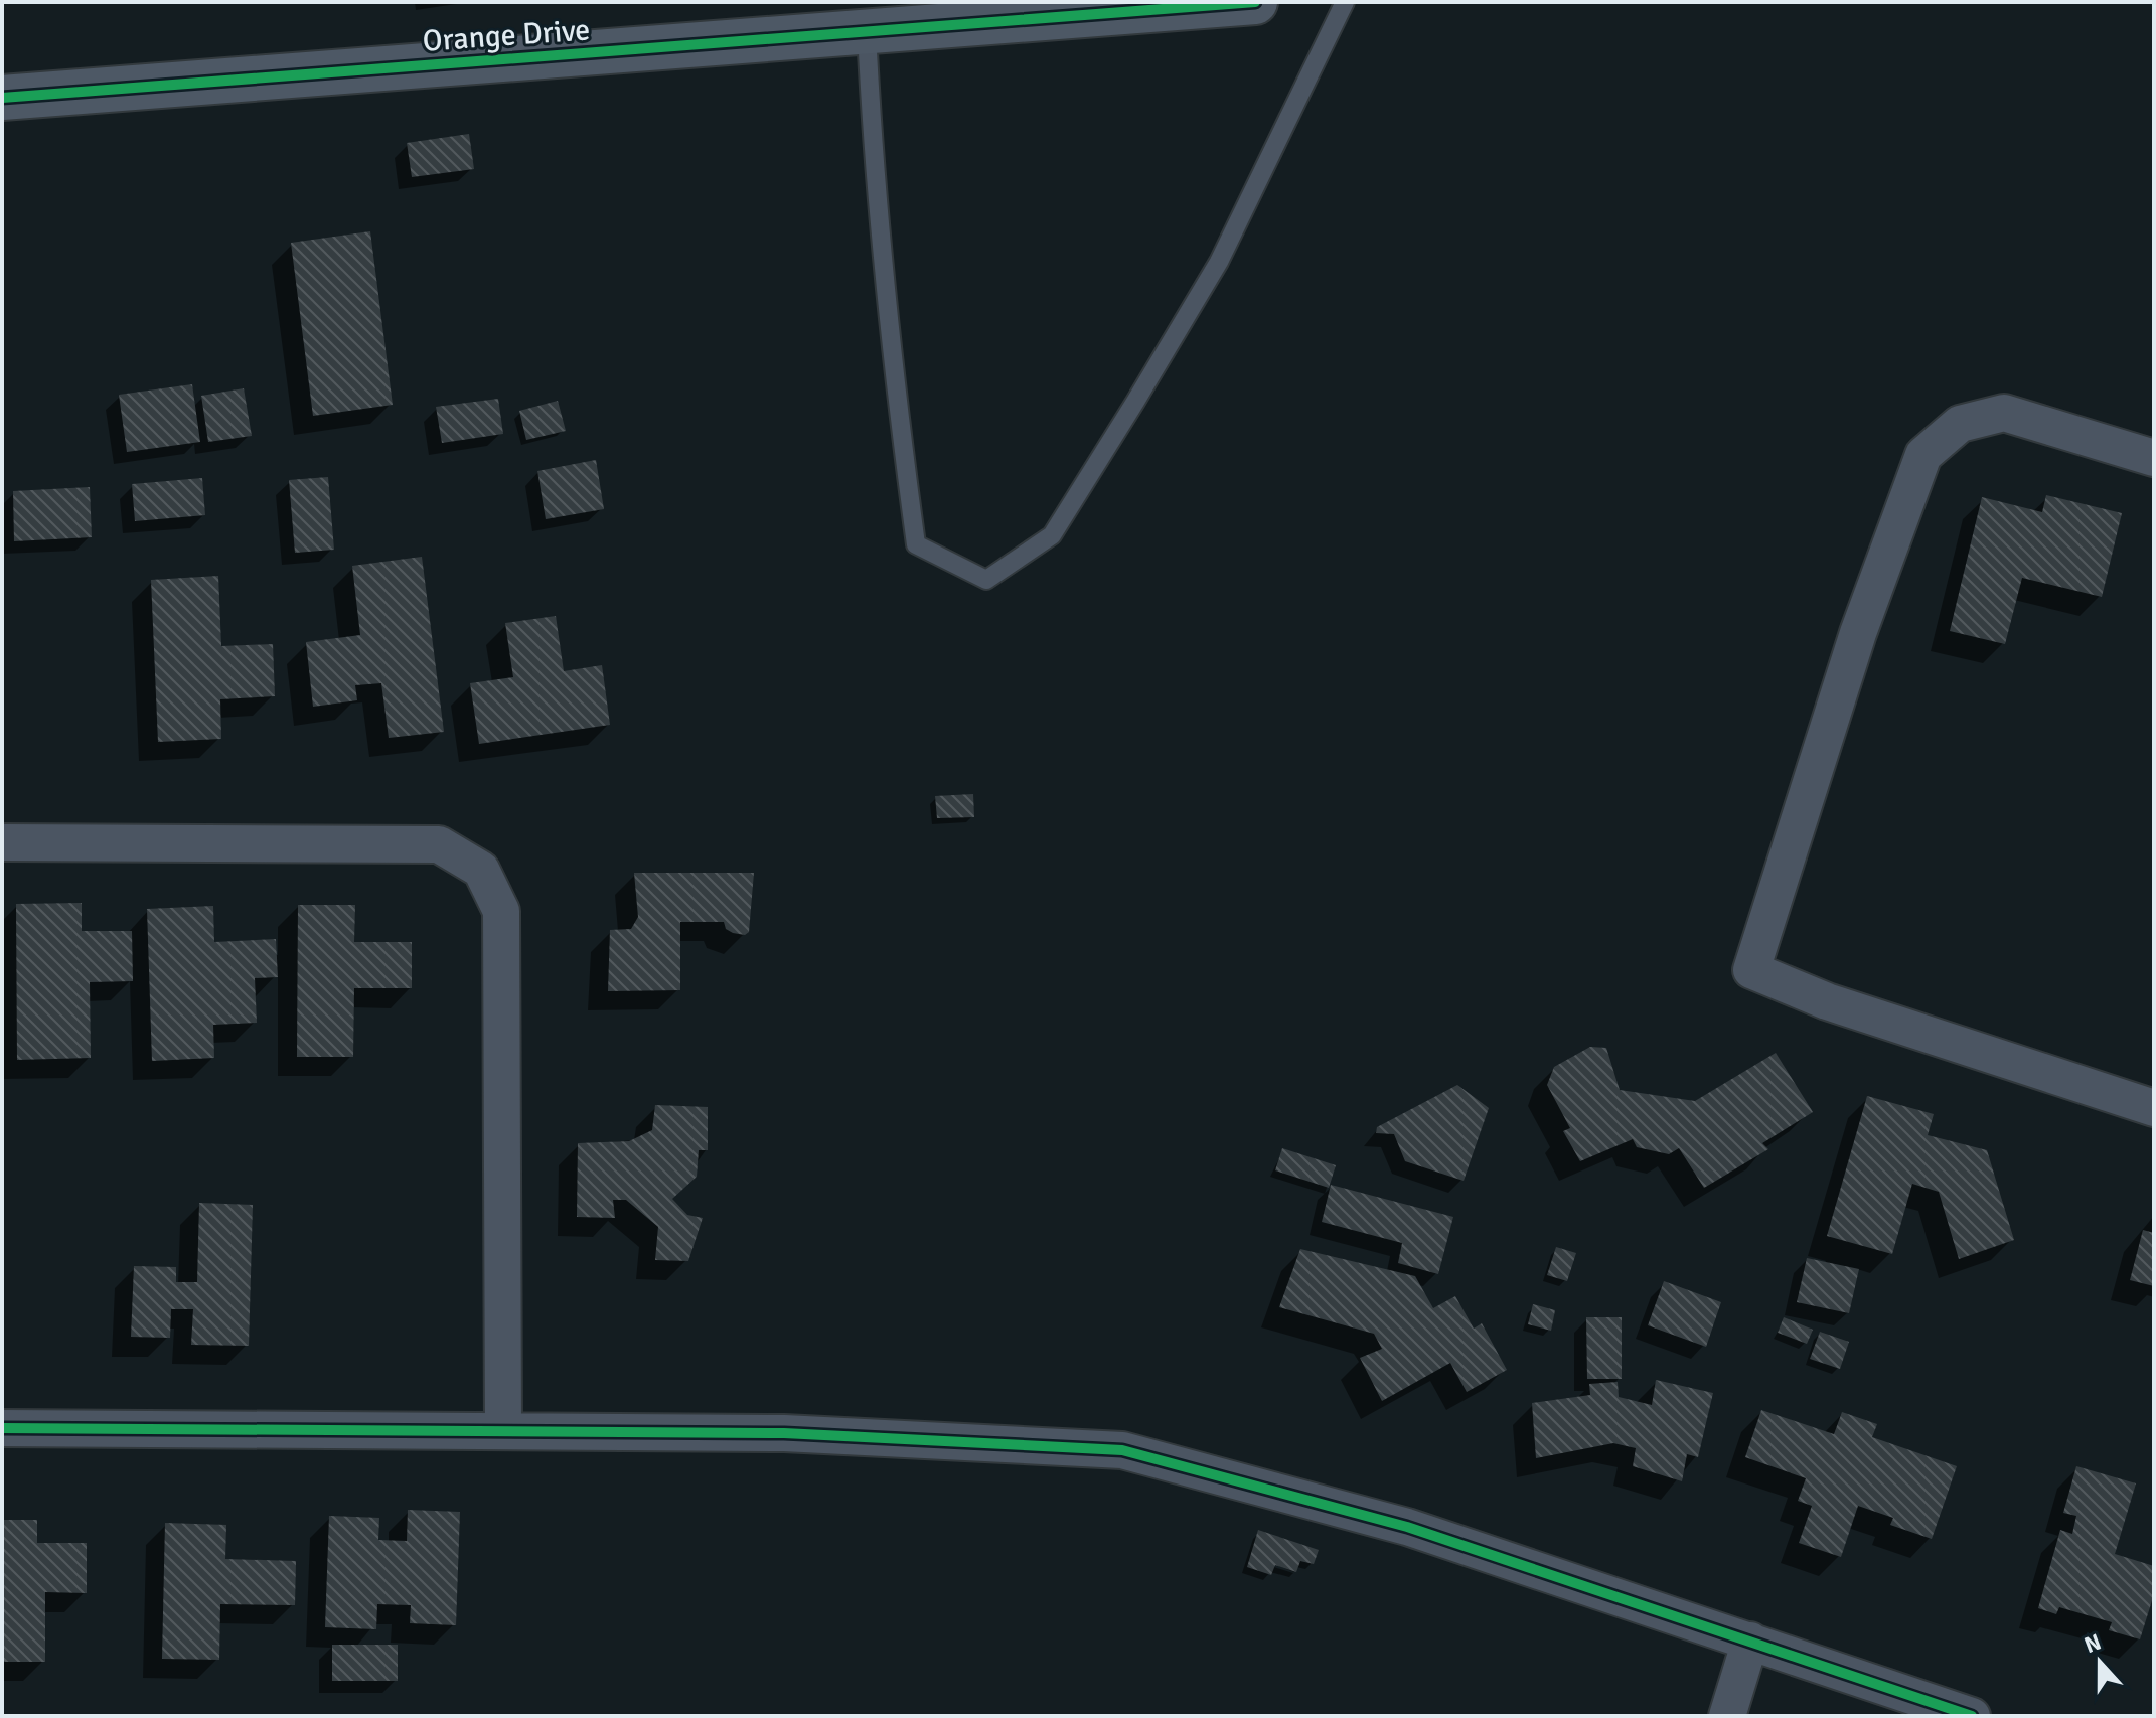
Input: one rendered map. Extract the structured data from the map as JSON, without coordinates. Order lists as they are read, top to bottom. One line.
{"streets":{"street":["Orange Drive"]},"north":"top"}
